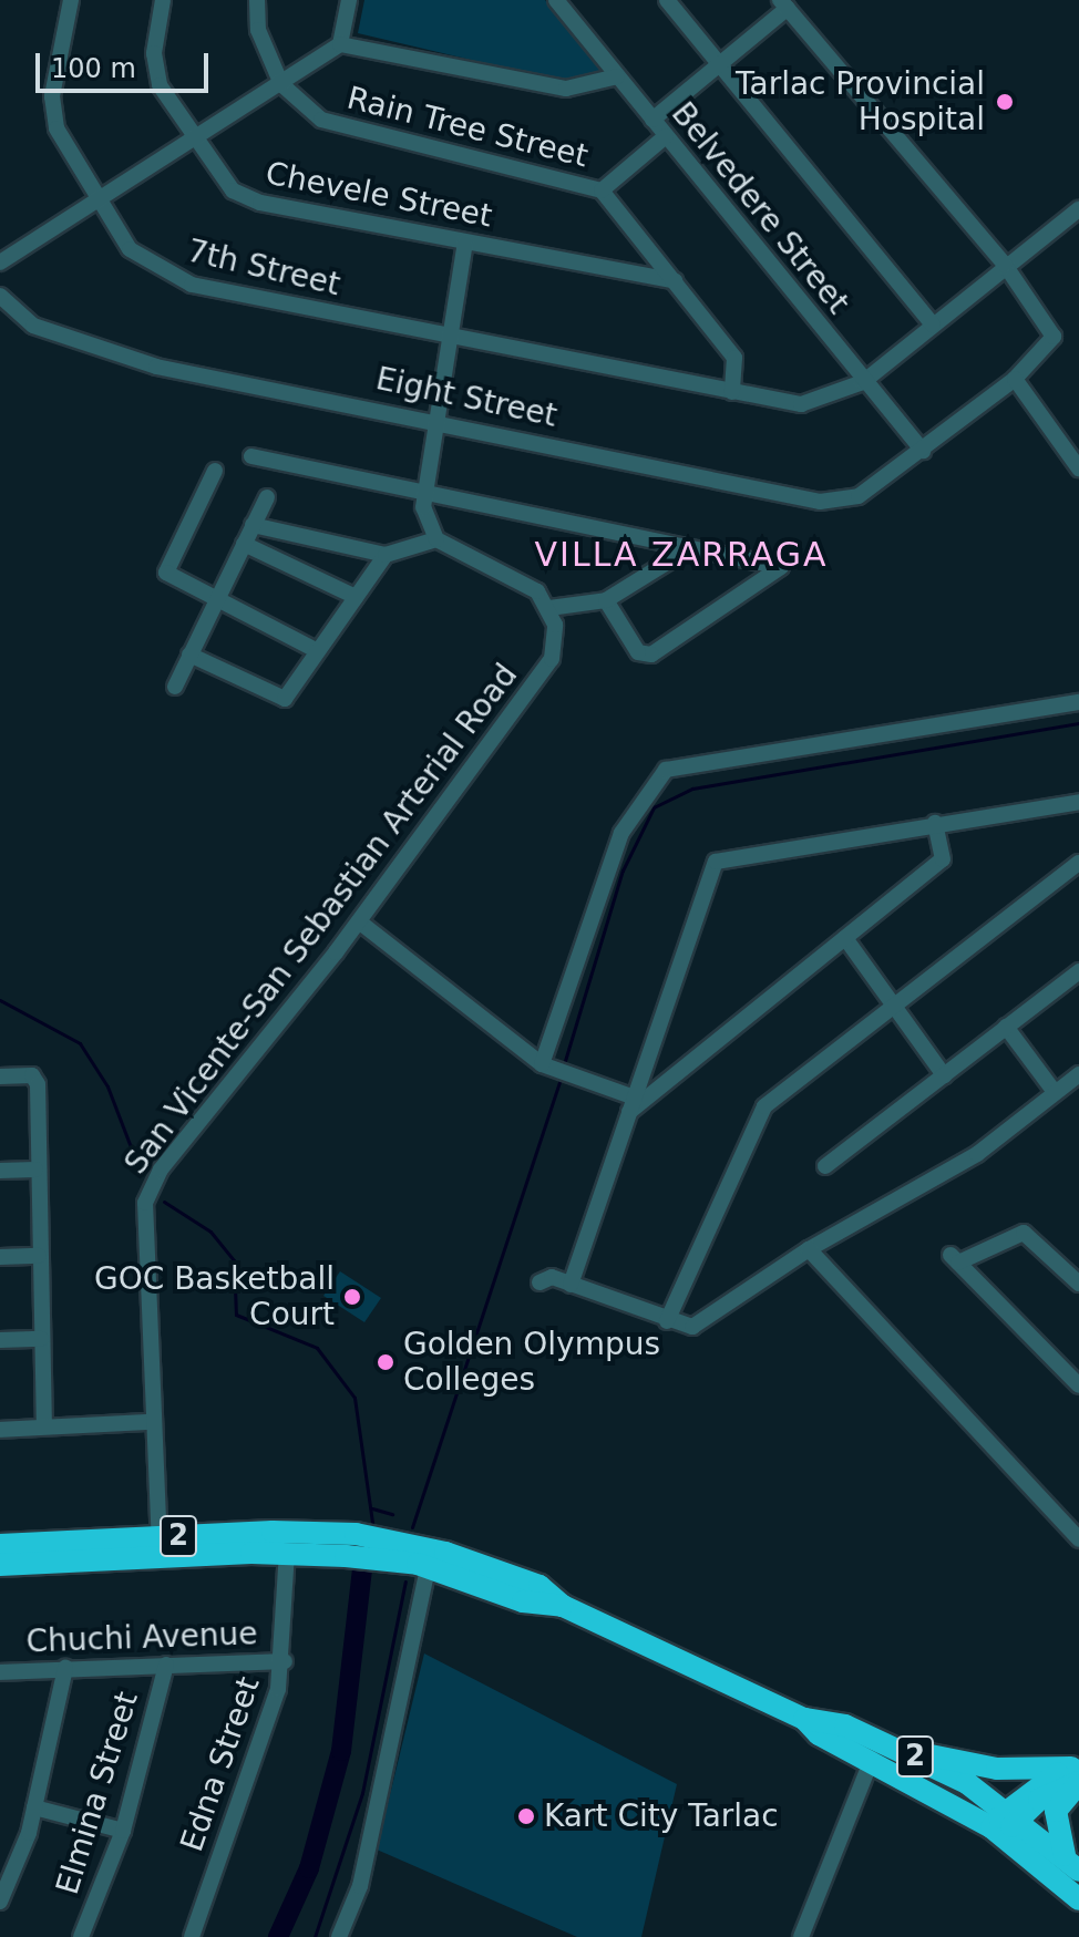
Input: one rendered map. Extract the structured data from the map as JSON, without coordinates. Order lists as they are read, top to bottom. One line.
{"streets":{"highway":["2"],"street":["Rain Tree Street","Chevele Street","Belvedere Street","7th Street","Eight Street","San Vicente-San Sebastian Arterial Road","Chuchi Avenue","Edna Street","Elmina Street"]},"crossings":[["Rain Tree Street","Chevele Street"],["Rain Tree Street","7th Street"],["Belvedere Street","7th Street"],["Belvedere Street","Eight Street"],["7th Street","Eight Street"],["San Vicente-San Sebastian Arterial Road","2"],["2","Edna Street"],["Chuchi Avenue","Edna Street"],["Chuchi Avenue","Elmina Street"]],"districts":["VILLA ZARRAGA"],"places":["Tarlac Provincial Hospital","GOC Basketball Court","Golden Olympus Colleges","Kart City Tarlac"],"scale_bar":"100 m"}
